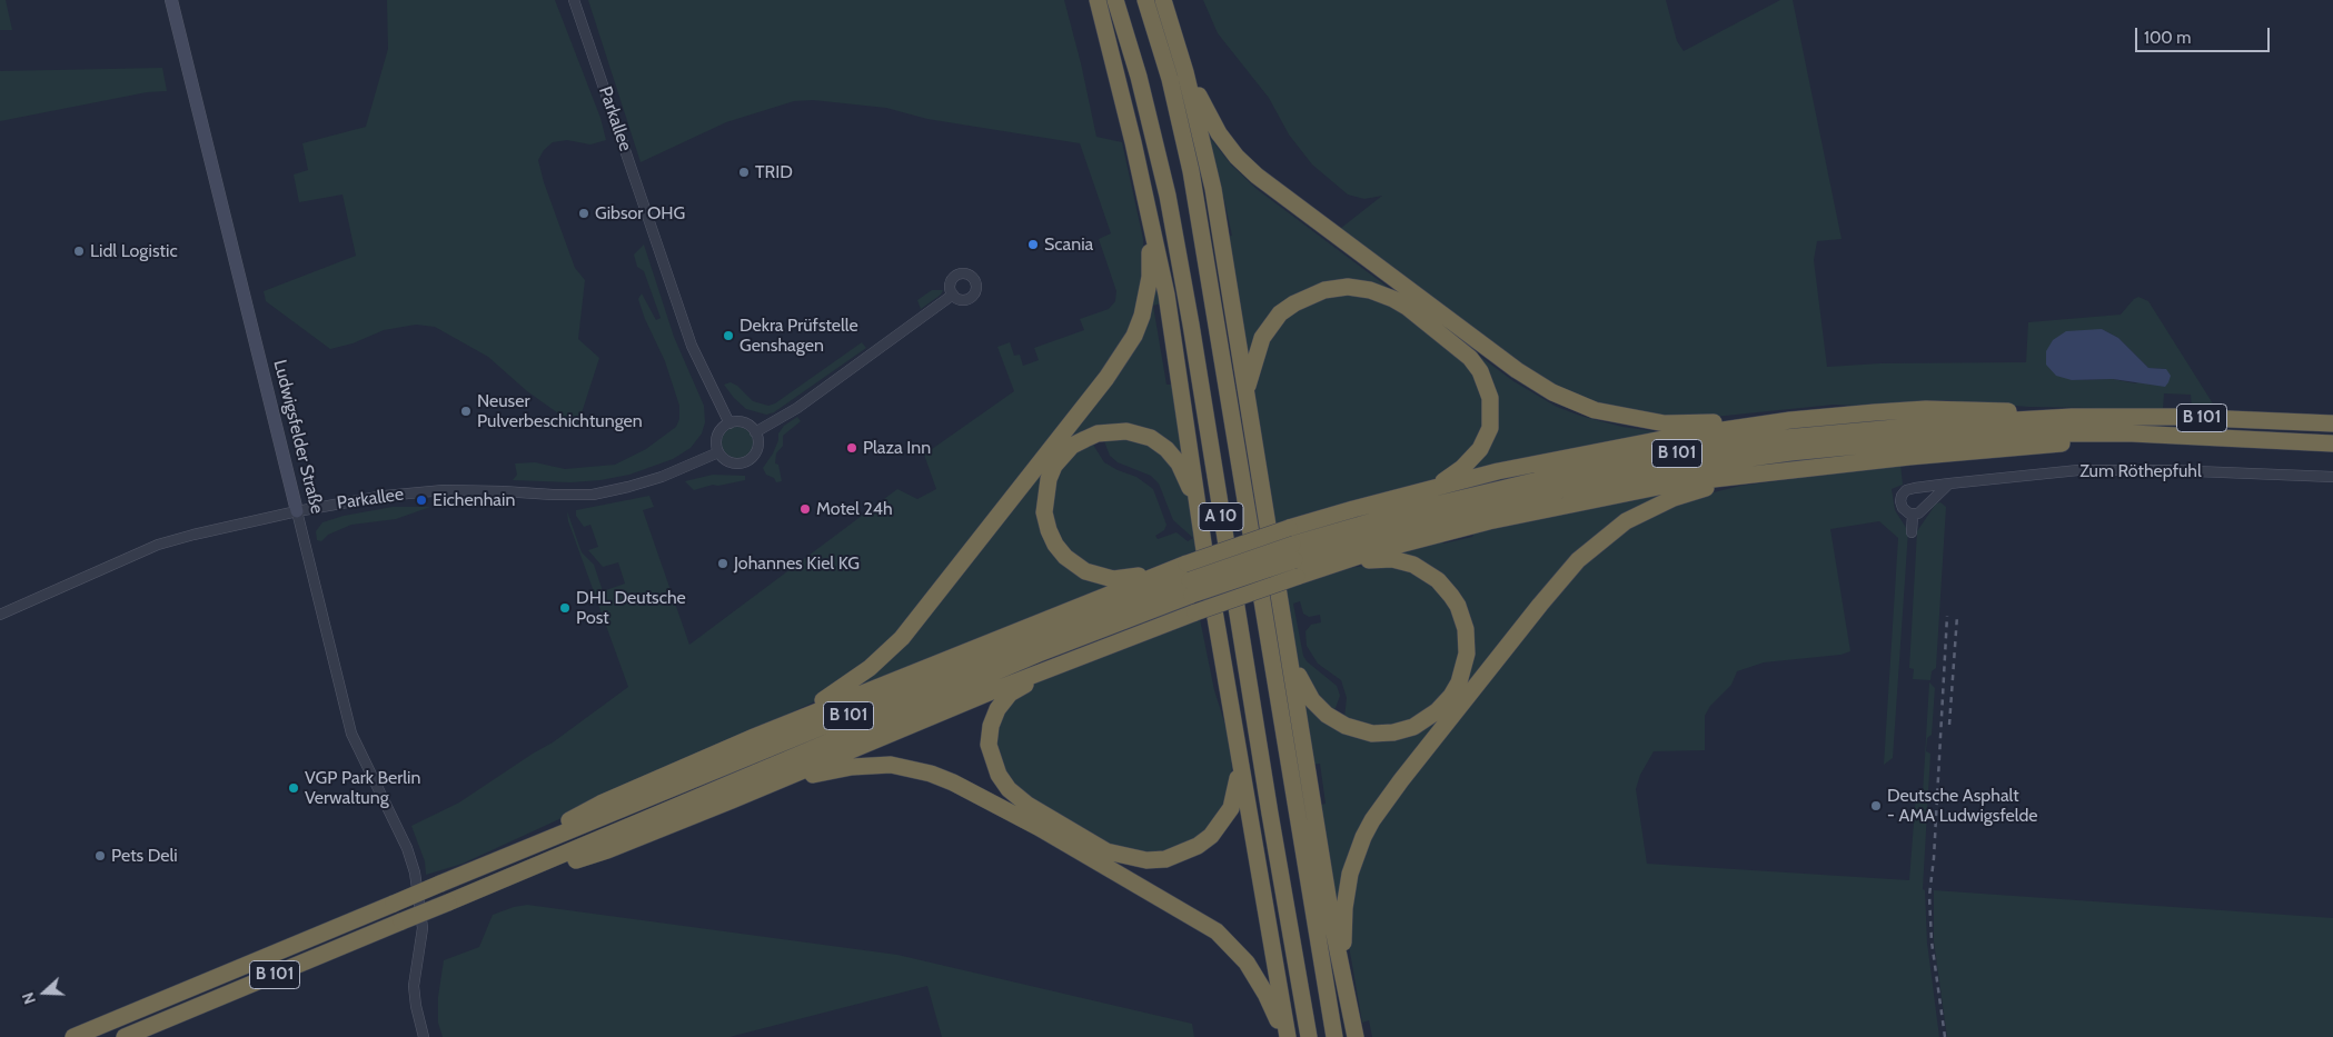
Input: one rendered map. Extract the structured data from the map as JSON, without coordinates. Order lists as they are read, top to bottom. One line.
{"streets":{"highway":["B 101","A 10"],"street":["Parkallee","Ludwigsfelder Straße","Zum Röthepfuhl"]},"crossings":[["Parkallee","Ludwigsfelder Straße"]],"places":["TRID","Gibsor OHG","Scania","Lidl Logistic","Dekra Prüfstelle Genshagen","Neuser Pulverbeschichtungen","Plaza Inn","Eichenhain","Motel 24h","Johannes Kiel KG","DHL Deutsche Post","VGP Park Berlin Verwaltung","Deutsche Asphalt - AMA Ludwigsfelde","Pets Deli"],"scale_bar":"100 m","north":"left"}
